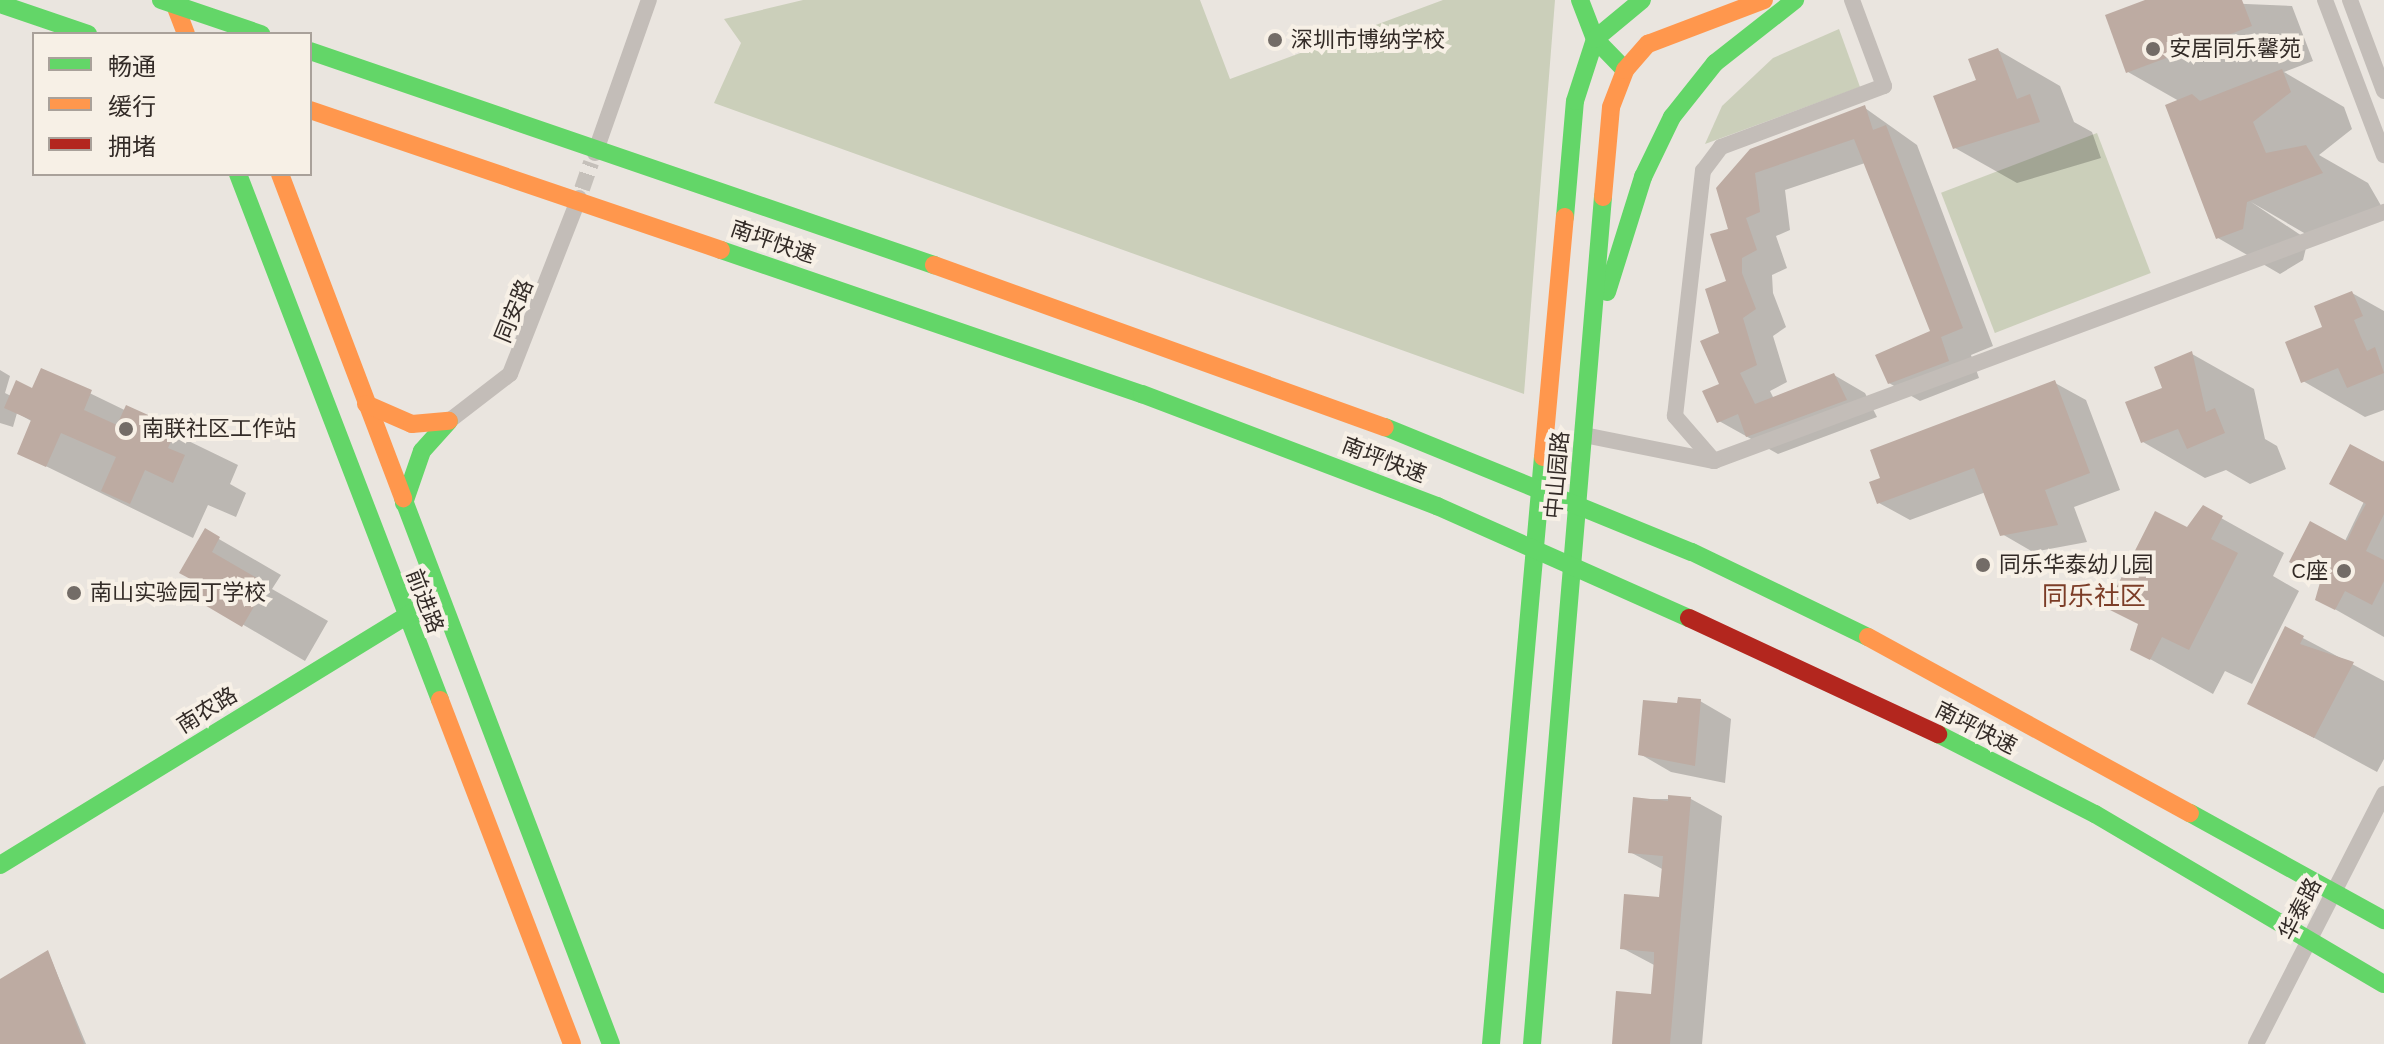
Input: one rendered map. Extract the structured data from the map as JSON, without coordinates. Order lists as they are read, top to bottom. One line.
{"streets":{"main road":["南坪快速","中山园路","前进路","南农路"],"street":["同安路","华泰路"]},"crossings":[["前进路","南农路"]],"districts":["同乐社区"],"places":["深圳市博纳学校","安居同乐馨苑","南联社区工作站","同乐华泰幼儿园","C座","南山实验园丁学校"],"legend":["畅通","缓行","拥堵"]}
